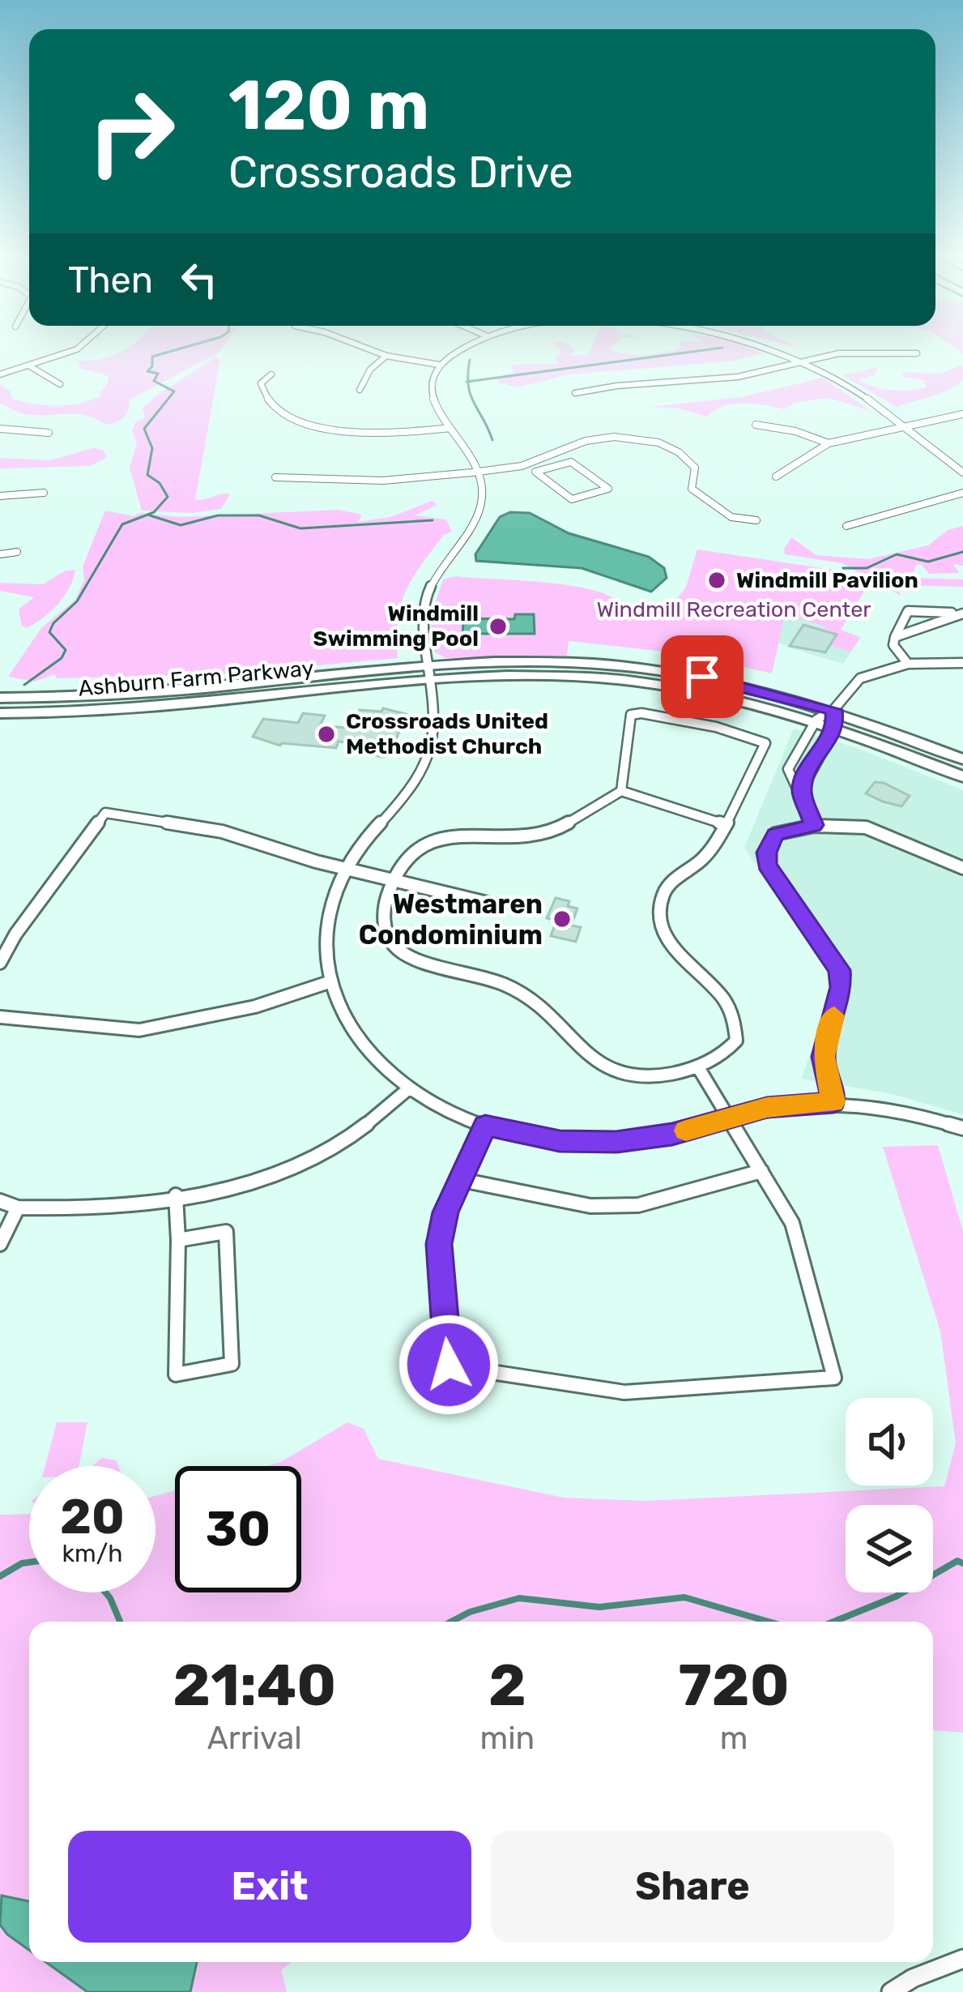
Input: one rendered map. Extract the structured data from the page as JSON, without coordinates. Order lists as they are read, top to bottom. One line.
{"streets":{"main road":["Ashburn Farm Parkway"]},"parks":["Windmill Recreation Center"],"places":["Windmill Pavilion","Windmill Swimming Pool","Crossroads United Methodist Church","Westmaren Condominium"],"page":{"turn":["120 m","Crossroads Drive"],"then":"Then","speed":"20 km/h","limit":"30","eta":["21:40","Arrival","2","min","720","m"],"buttons":["Exit","Share"]}}
